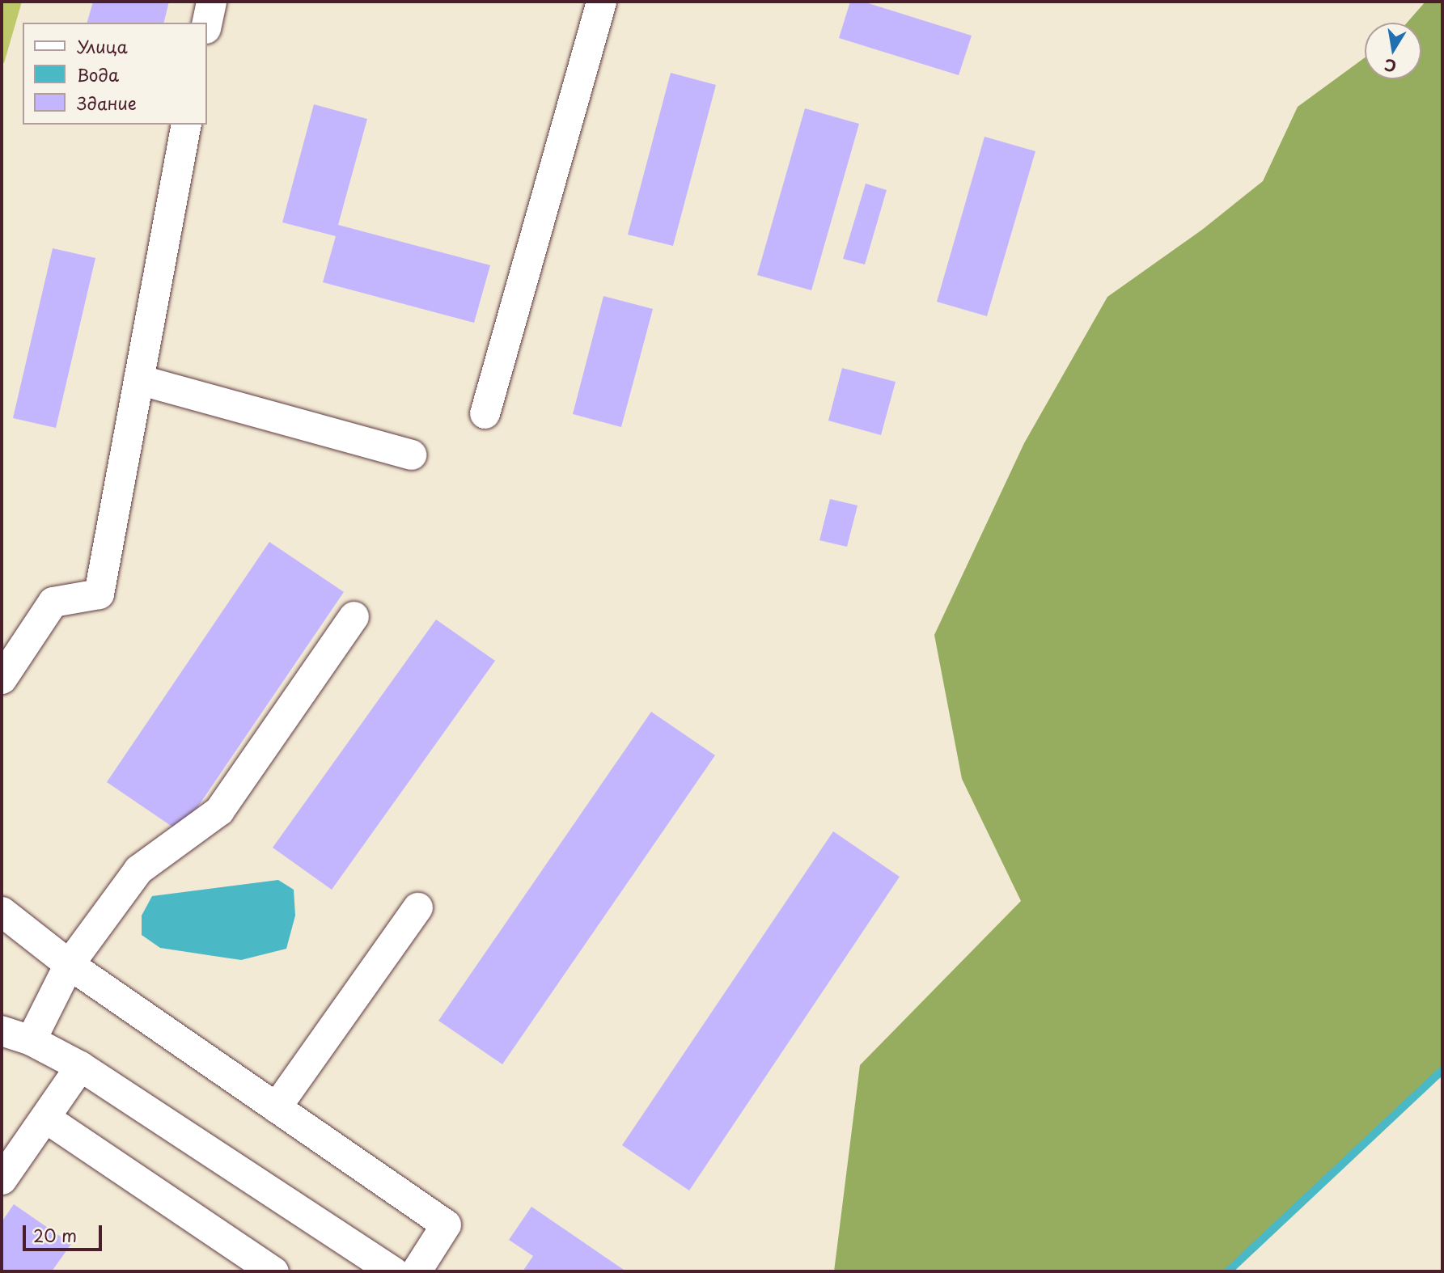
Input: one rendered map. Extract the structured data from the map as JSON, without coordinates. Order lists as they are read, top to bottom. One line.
{"legend":["Улица","Вода","Здание"],"scale_bar":"20 m","north":"bottom"}
